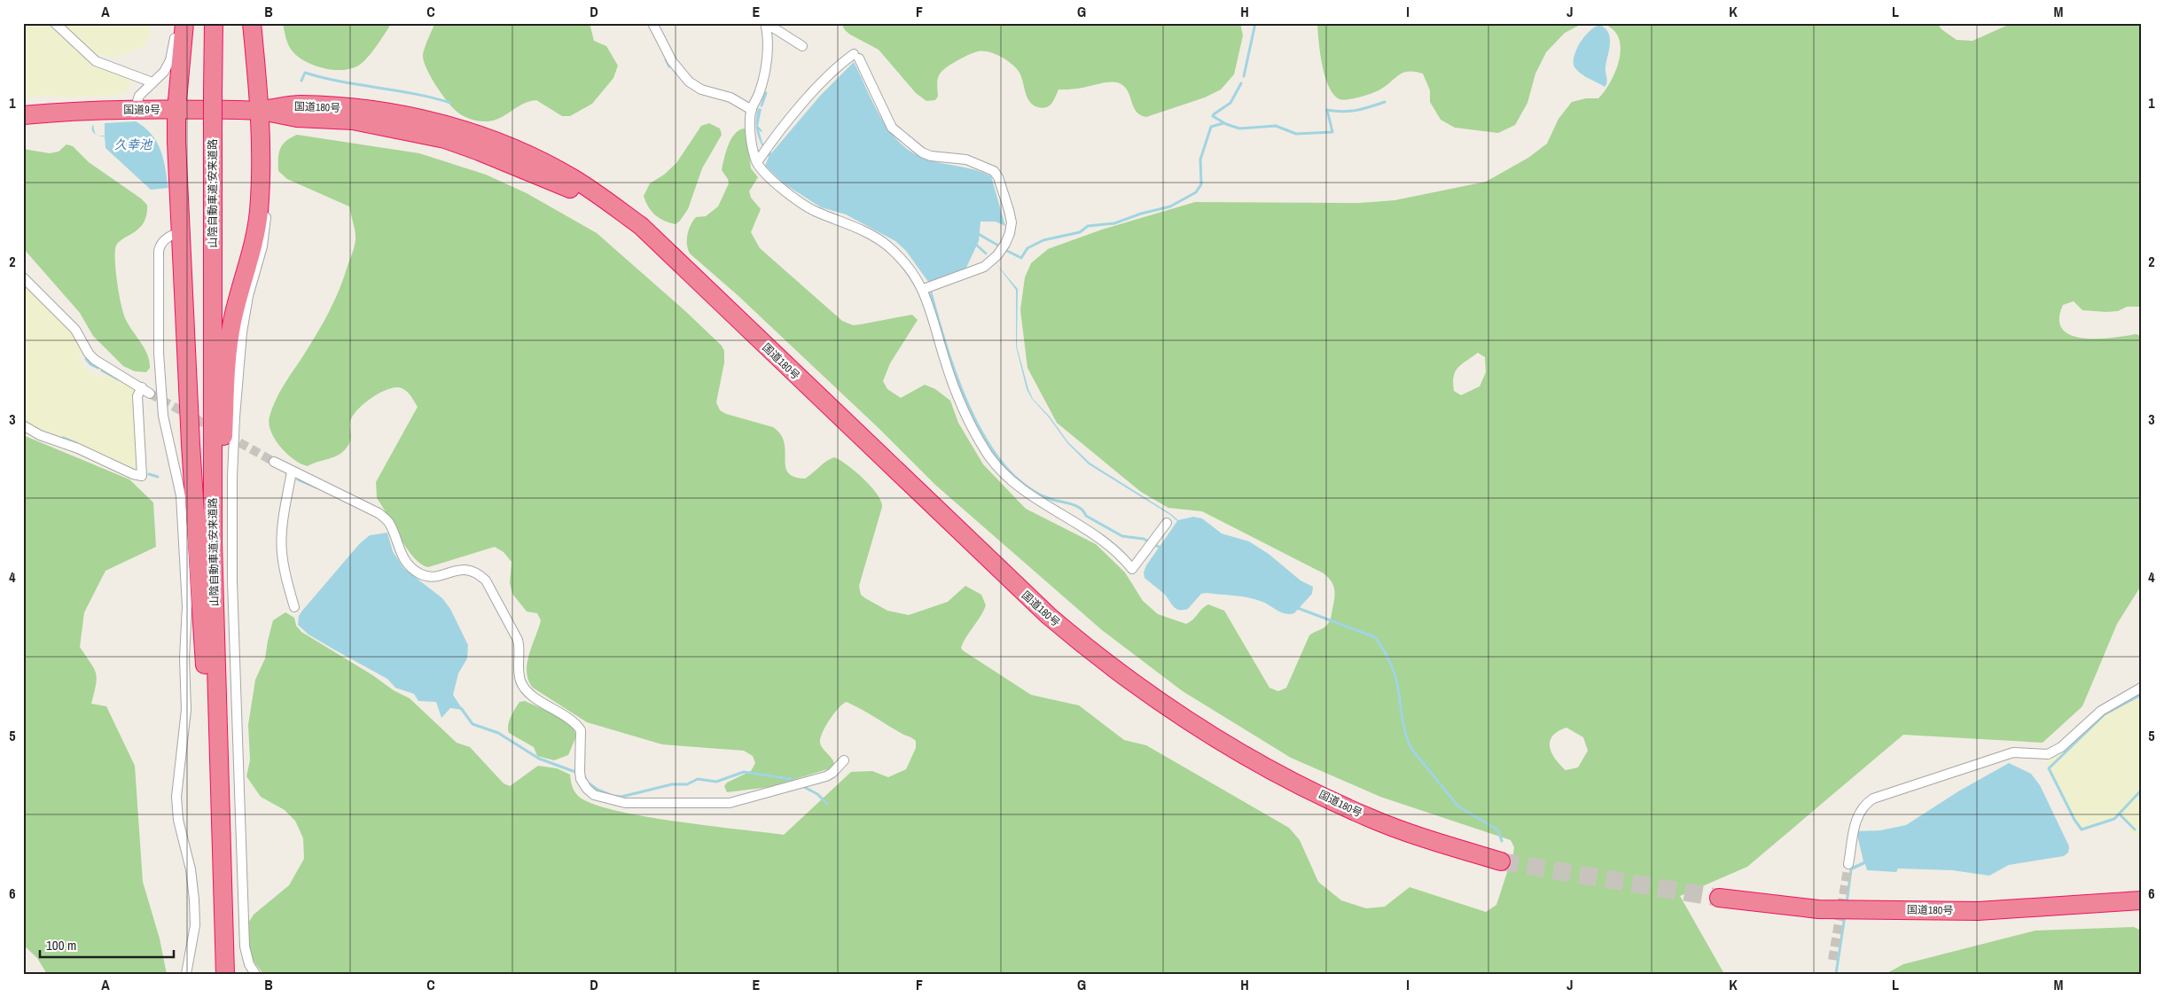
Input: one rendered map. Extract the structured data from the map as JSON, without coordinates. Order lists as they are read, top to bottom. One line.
{"streets":{"highway":["国道180号","国道9号","山陰自動車道;安来道路"]},"crossings":[["国道180号","国道9号"]],"water":["久幸池"],"scale_bar":"100 m","grid":{"columns":["A","B","C","D","E","F","G","H","I","J","K","L","M"],"rows":["1","2","3","4","5","6"]}}
